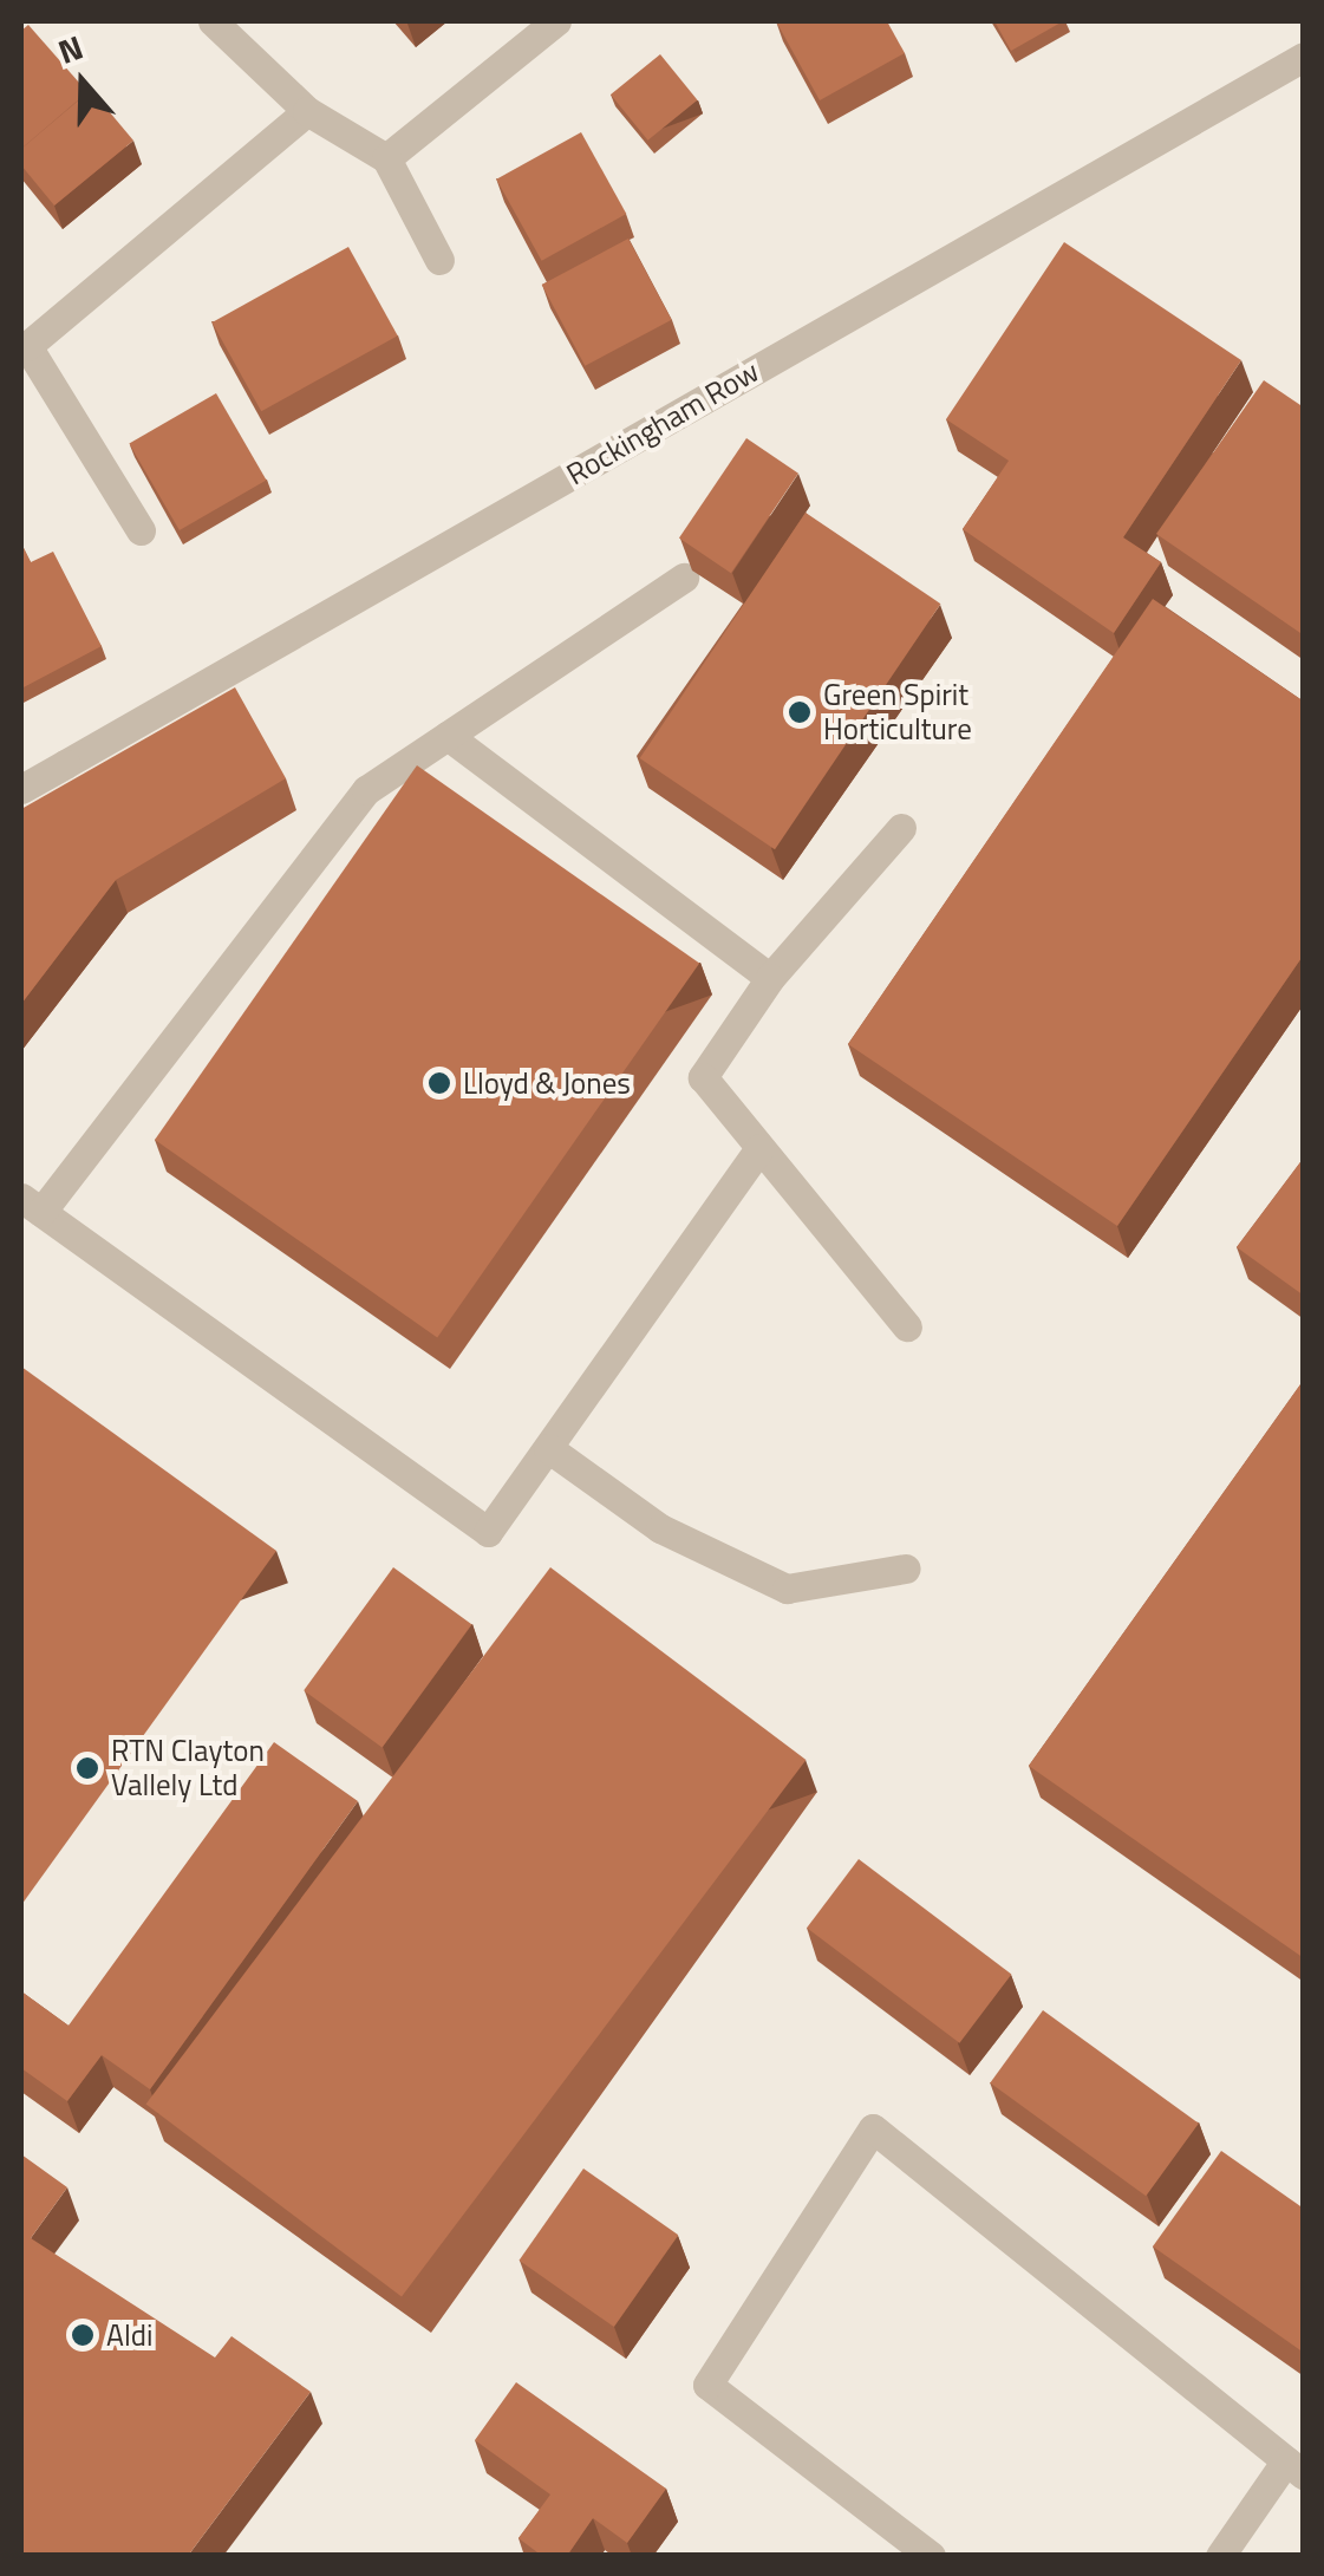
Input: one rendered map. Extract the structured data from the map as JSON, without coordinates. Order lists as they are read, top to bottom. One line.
{"streets":{"street":["Rockingham Row"]},"places":["Green Spirit Horticulture","Lloyd & Jones","RTN Clayton Vallely Ltd","Aldi"],"north":"top"}
